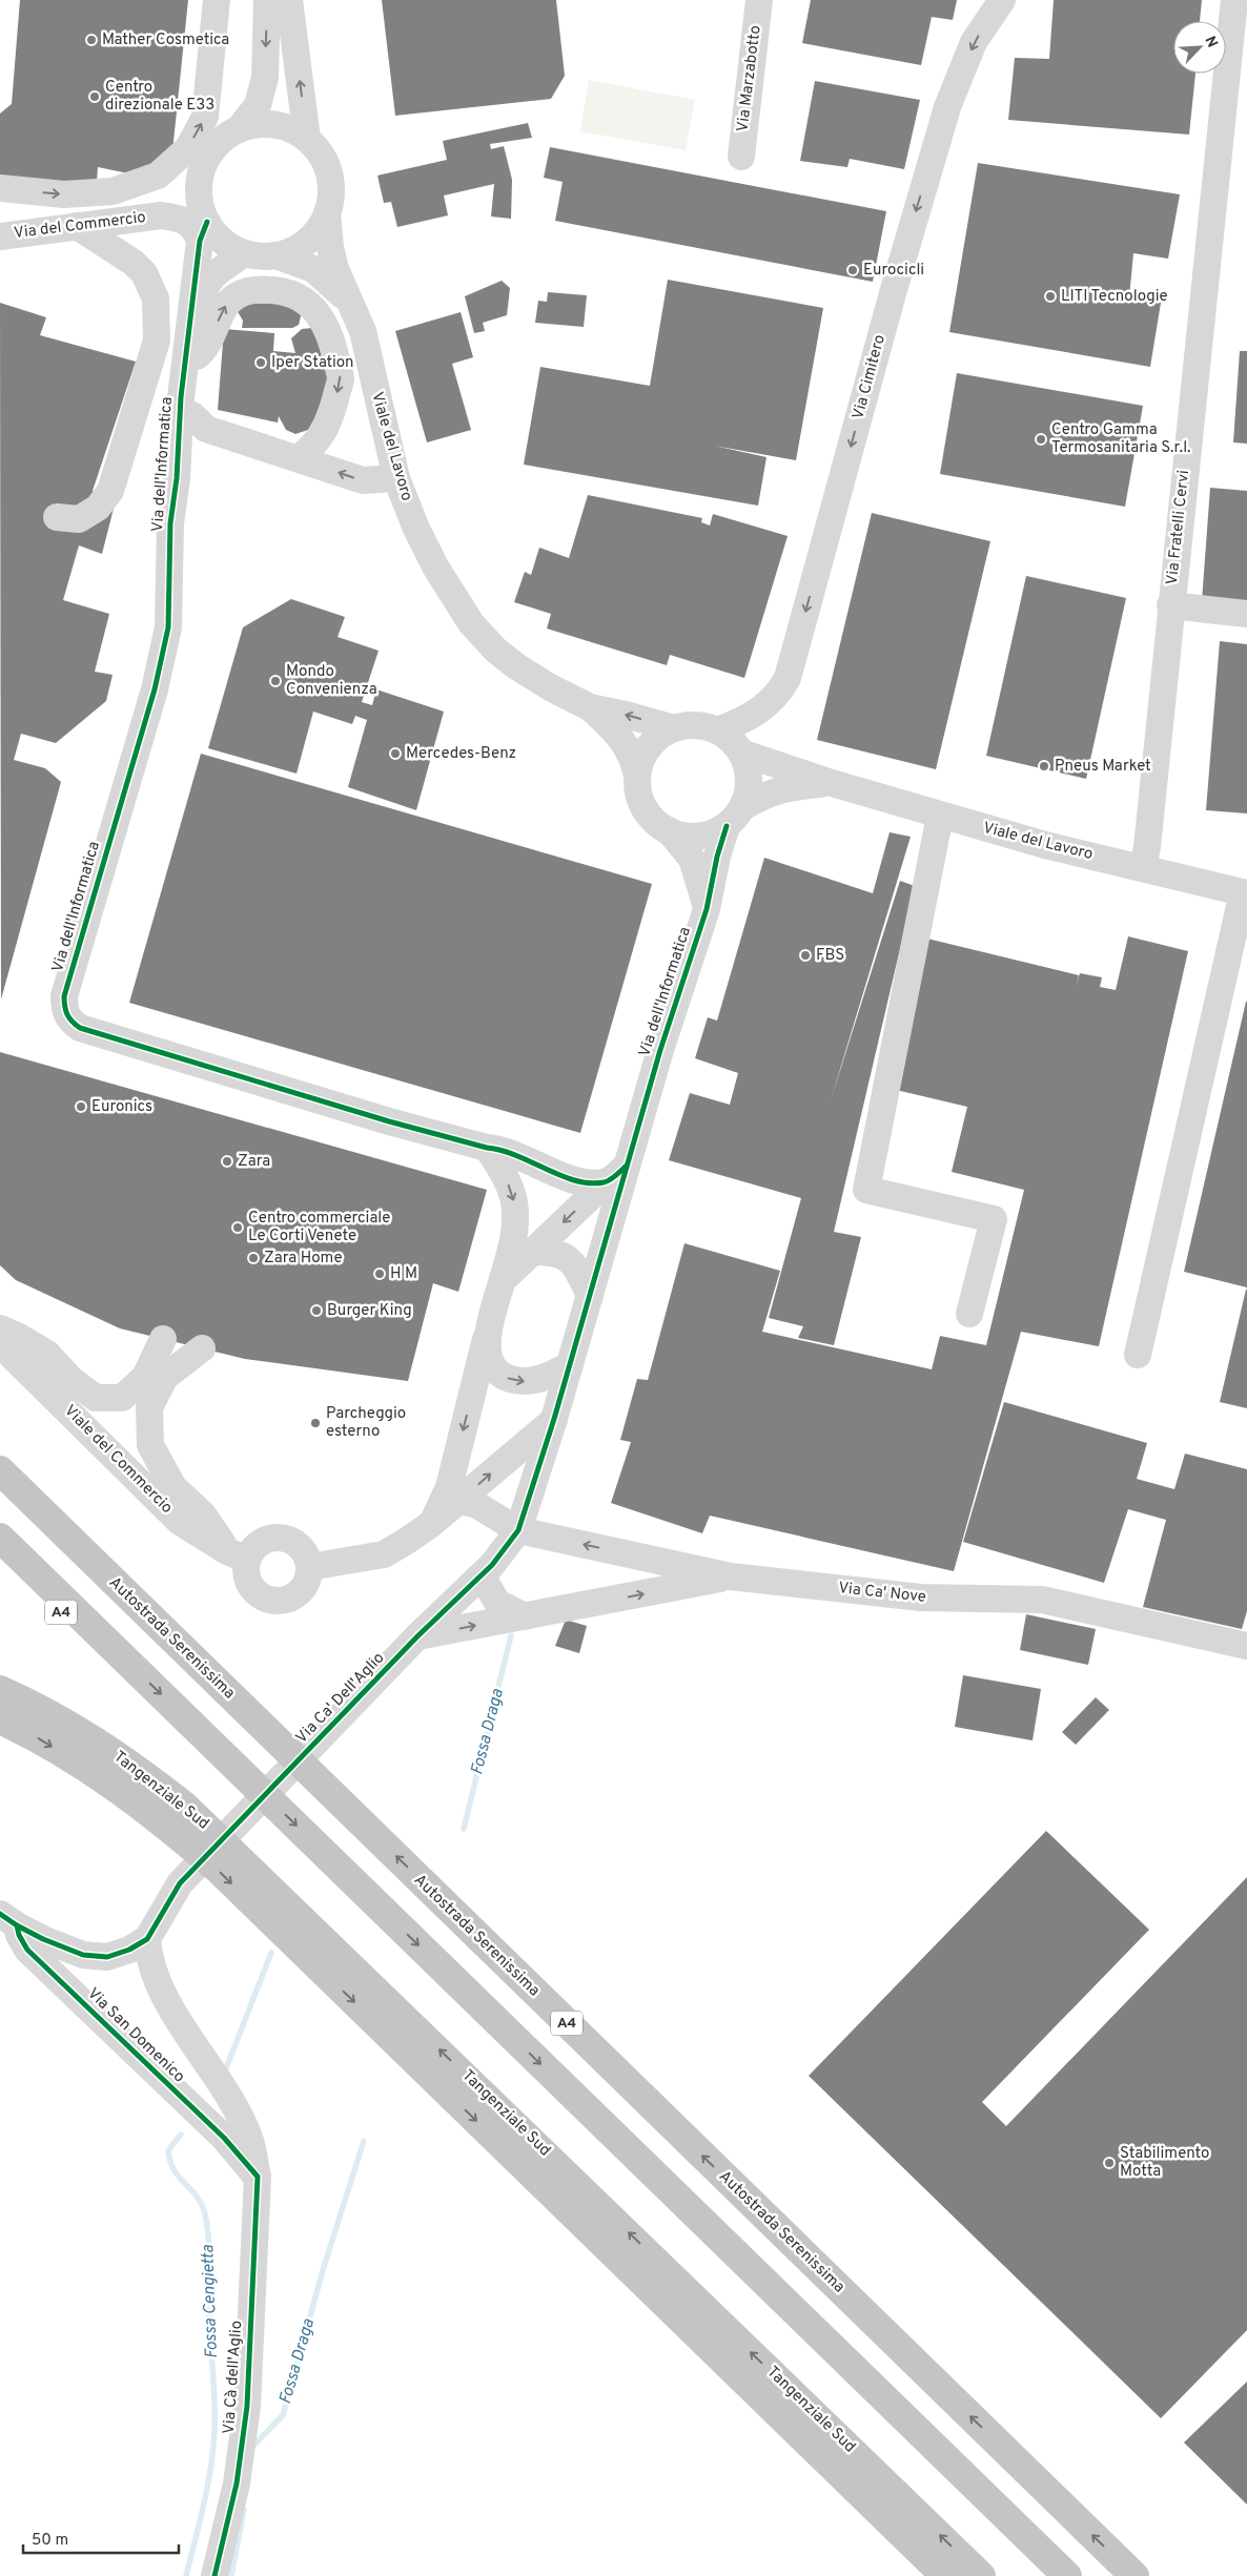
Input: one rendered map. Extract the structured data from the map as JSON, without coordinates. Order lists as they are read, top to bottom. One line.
{"streets":{"highway":["A4","Autostrada Serenissima","Tangenziale Sud"],"street":["Via Marzabotto","Via del Commercio","Via Cimitero","Viale del Lavoro","Via dell'Informatica","Via Fratelli Cervi","Viale del Commercio","Via Ca' Nove","Via Ca' Dell'Aglio","Via San Domenico","Via Cà dell'Aglio"]},"crossings":[["Via del Commercio","Viale del Lavoro"],["Via del Commercio","Via dell'Informatica"],["Via Cimitero","Viale del Lavoro"],["Via Cimitero","Via dell'Informatica"],["Viale del Lavoro","Via dell'Informatica"],["Viale del Lavoro","Via Fratelli Cervi"],["Via dell'Informatica","Via Ca' Nove"],["Via dell'Informatica","Via Ca' Dell'Aglio"],["Via Ca' Nove","Via Ca' Dell'Aglio"],["Via Ca' Dell'Aglio","Via Cà dell'Aglio"],["Via San Domenico","Via Cà dell'Aglio"]],"one_way":["Via Cimitero"],"water":["Fossa Draga","Fossa Cengietta"],"places":["Mather Cosmetica","Centro direzionale E33","Eurocicli","LITI Tecnologie","Iper Station","Centro Gamma Termosanitaria S.r.l.","Mondo Convenienza","Mercedes-Benz","Pneus Market","FBS","Euronics","Zara","Centro commerciale Le Corti Venete","Zara Home","H M","Burger King","Parcheggio esterno","Stabilimento Motta"],"scale_bar":"50 m","north":"top right"}
